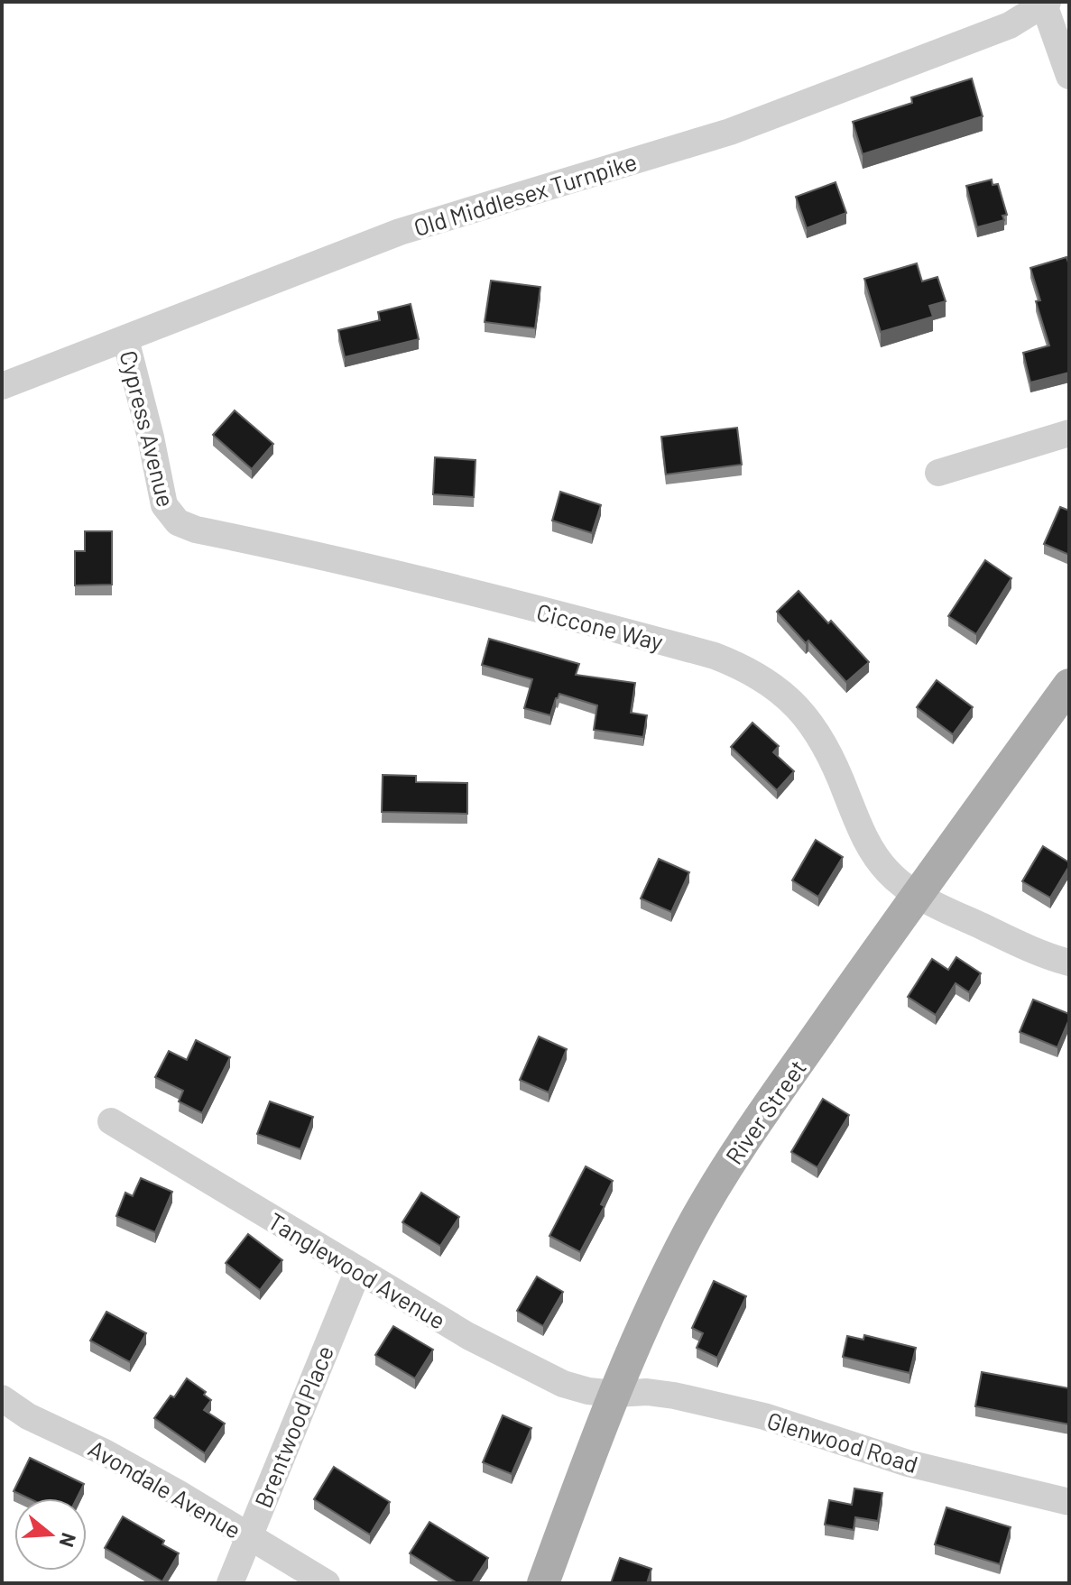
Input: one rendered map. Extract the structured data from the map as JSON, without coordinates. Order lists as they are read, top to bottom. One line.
{"streets":{"main road":["River Street"],"street":["Old Middlesex Turnpike","Cypress Avenue","Ciccone Way","Tanglewood Avenue","Brentwood Place","Glenwood Road","Avondale Avenue"]},"crossings":[["Old Middlesex Turnpike","Cypress Avenue"],["Cypress Avenue","Ciccone Way"],["Ciccone Way","River Street"],["River Street","Tanglewood Avenue"],["River Street","Glenwood Road"],["Tanglewood Avenue","Brentwood Place"],["Tanglewood Avenue","Glenwood Road"],["Brentwood Place","Avondale Avenue"]],"north":"right"}
